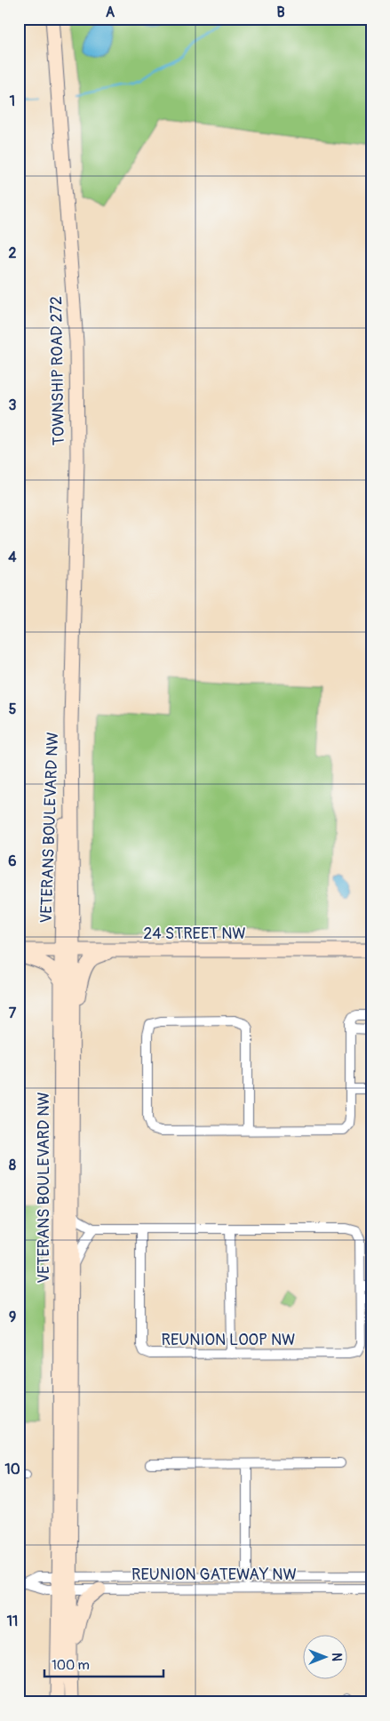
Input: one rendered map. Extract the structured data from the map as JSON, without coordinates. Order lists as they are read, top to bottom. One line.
{"streets":{"main road":["TOWNSHIP ROAD 272","VETERANS BOULEVARD NW","24 STREET NW"],"street":["REUNION LOOP NW","REUNION GATEWAY NW"]},"crossings":[["TOWNSHIP ROAD 272","VETERANS BOULEVARD NW"],["VETERANS BOULEVARD NW","24 STREET NW"],["VETERANS BOULEVARD NW","REUNION GATEWAY NW"]],"scale_bar":"100 m","north":"right","grid":{"columns":["A","B"],"rows":["1","2","3","4","5","6","7","8","9","10","11"]}}
